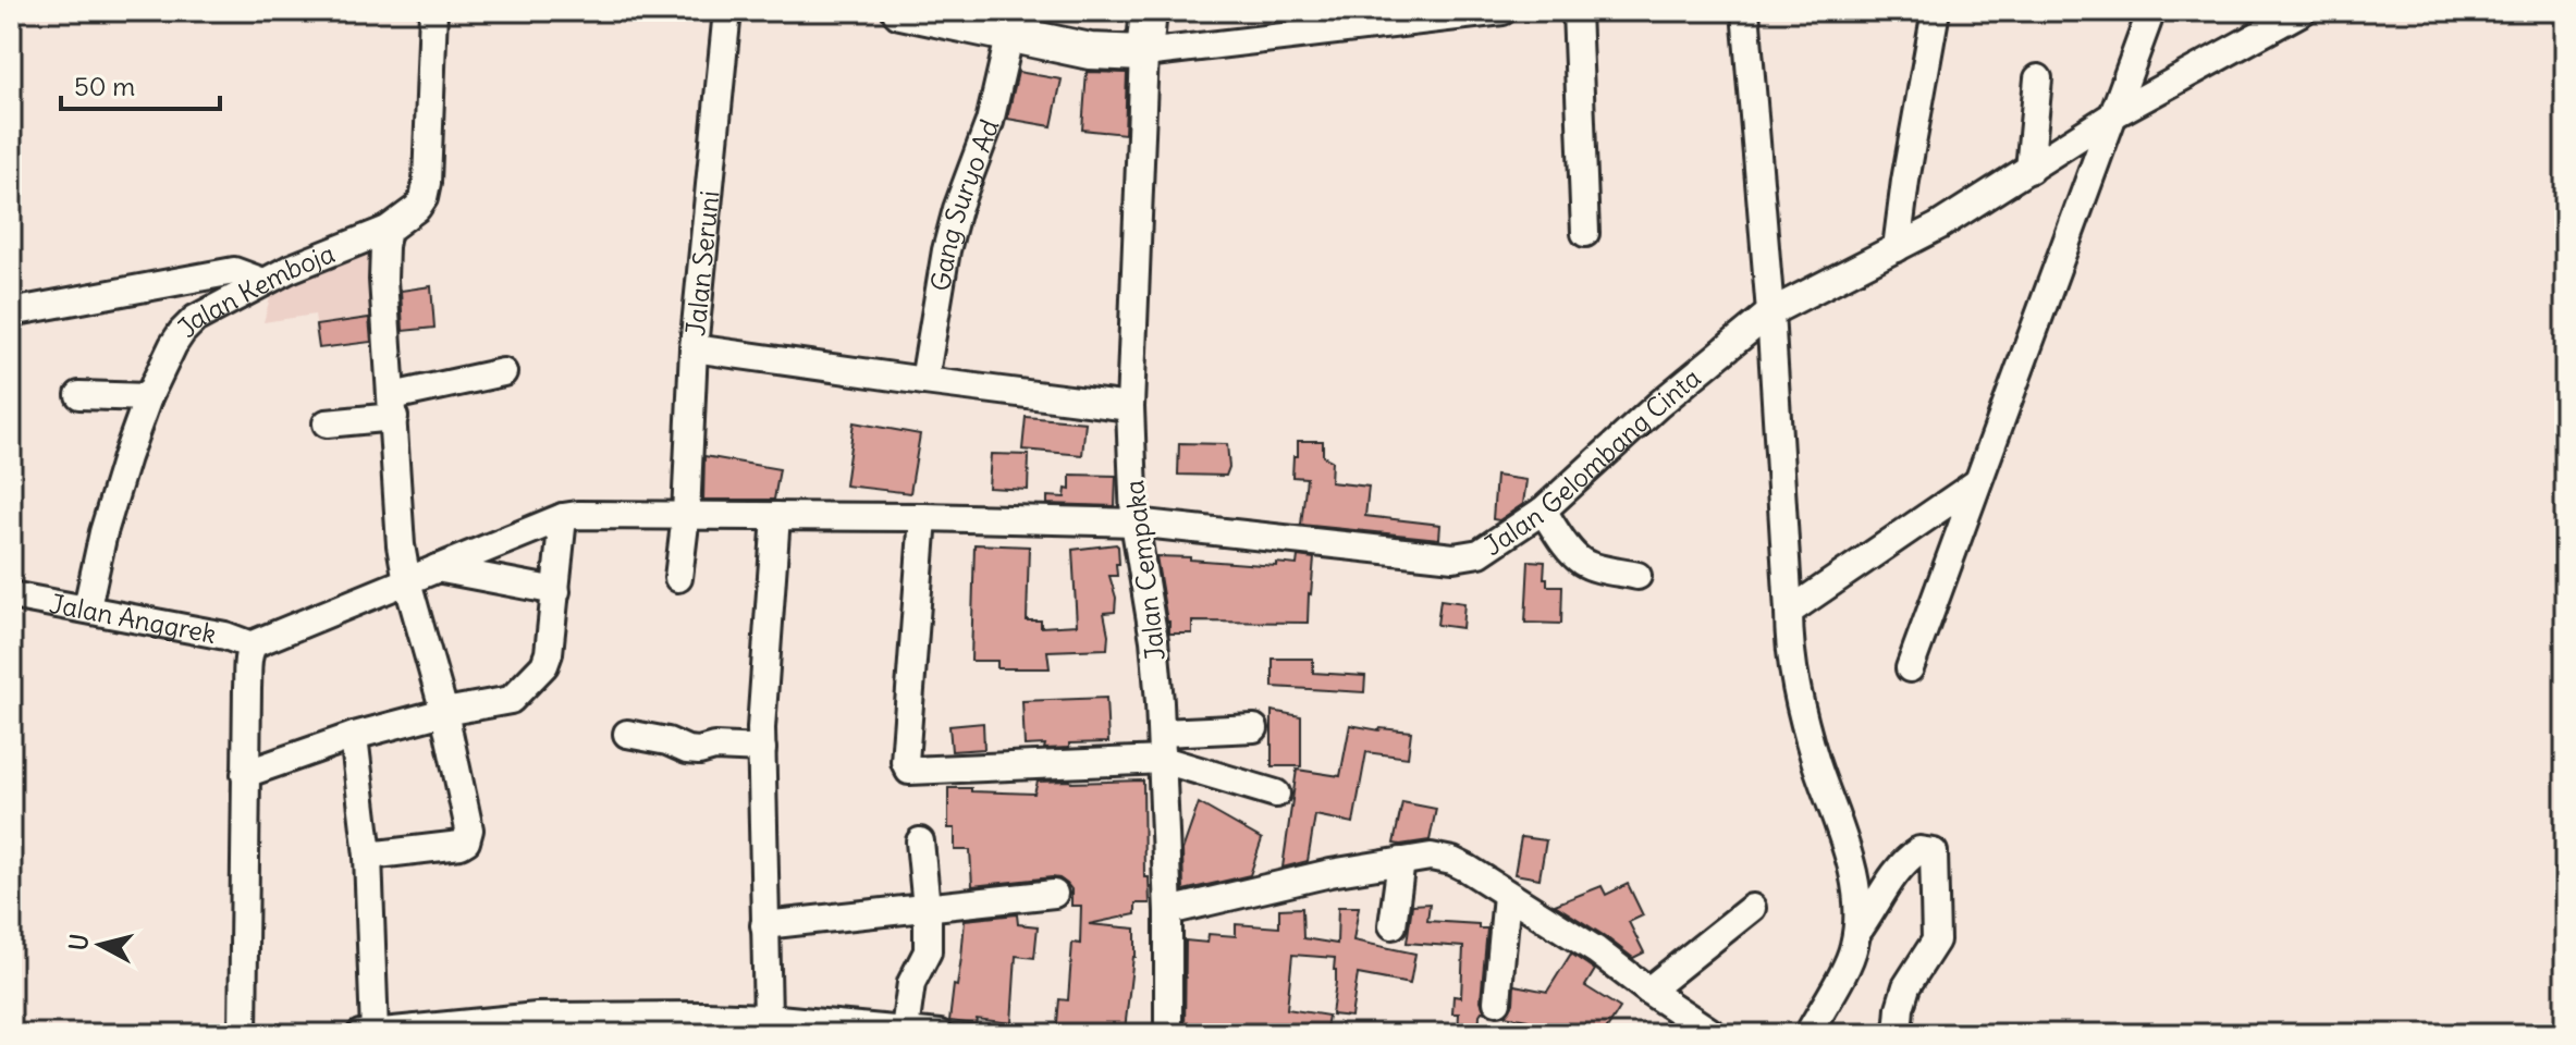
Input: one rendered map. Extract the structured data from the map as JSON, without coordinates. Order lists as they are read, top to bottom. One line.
{"streets":{"street":["Gang Suryo Ad","Jalan Seruni","Jalan Kemboja","Jalan Gelombang Cinta","Jalan Cempaka","Jalan Anggrek"]},"crossings":[["Jalan Seruni","Jalan Gelombang Cinta"],["Jalan Kemboja","Jalan Anggrek"],["Jalan Gelombang Cinta","Jalan Cempaka"],["Jalan Gelombang Cinta","Jalan Anggrek"]],"scale_bar":"50 m","north":"left"}
